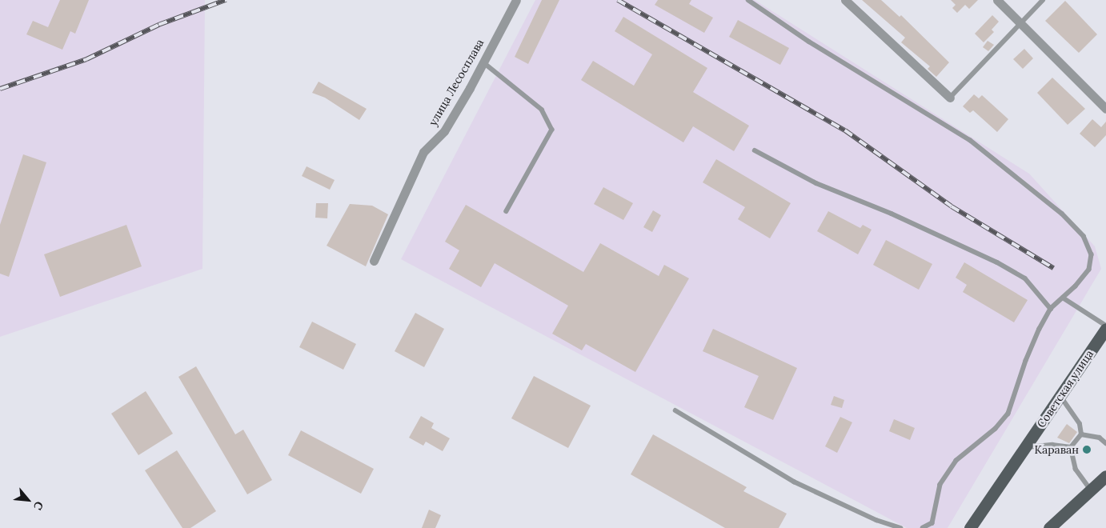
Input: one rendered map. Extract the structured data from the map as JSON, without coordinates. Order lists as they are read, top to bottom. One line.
{"streets":{"main road":["Советская улица"],"street":["улица Лесосплава"]},"places":["Караван"],"north":"bottom right"}
